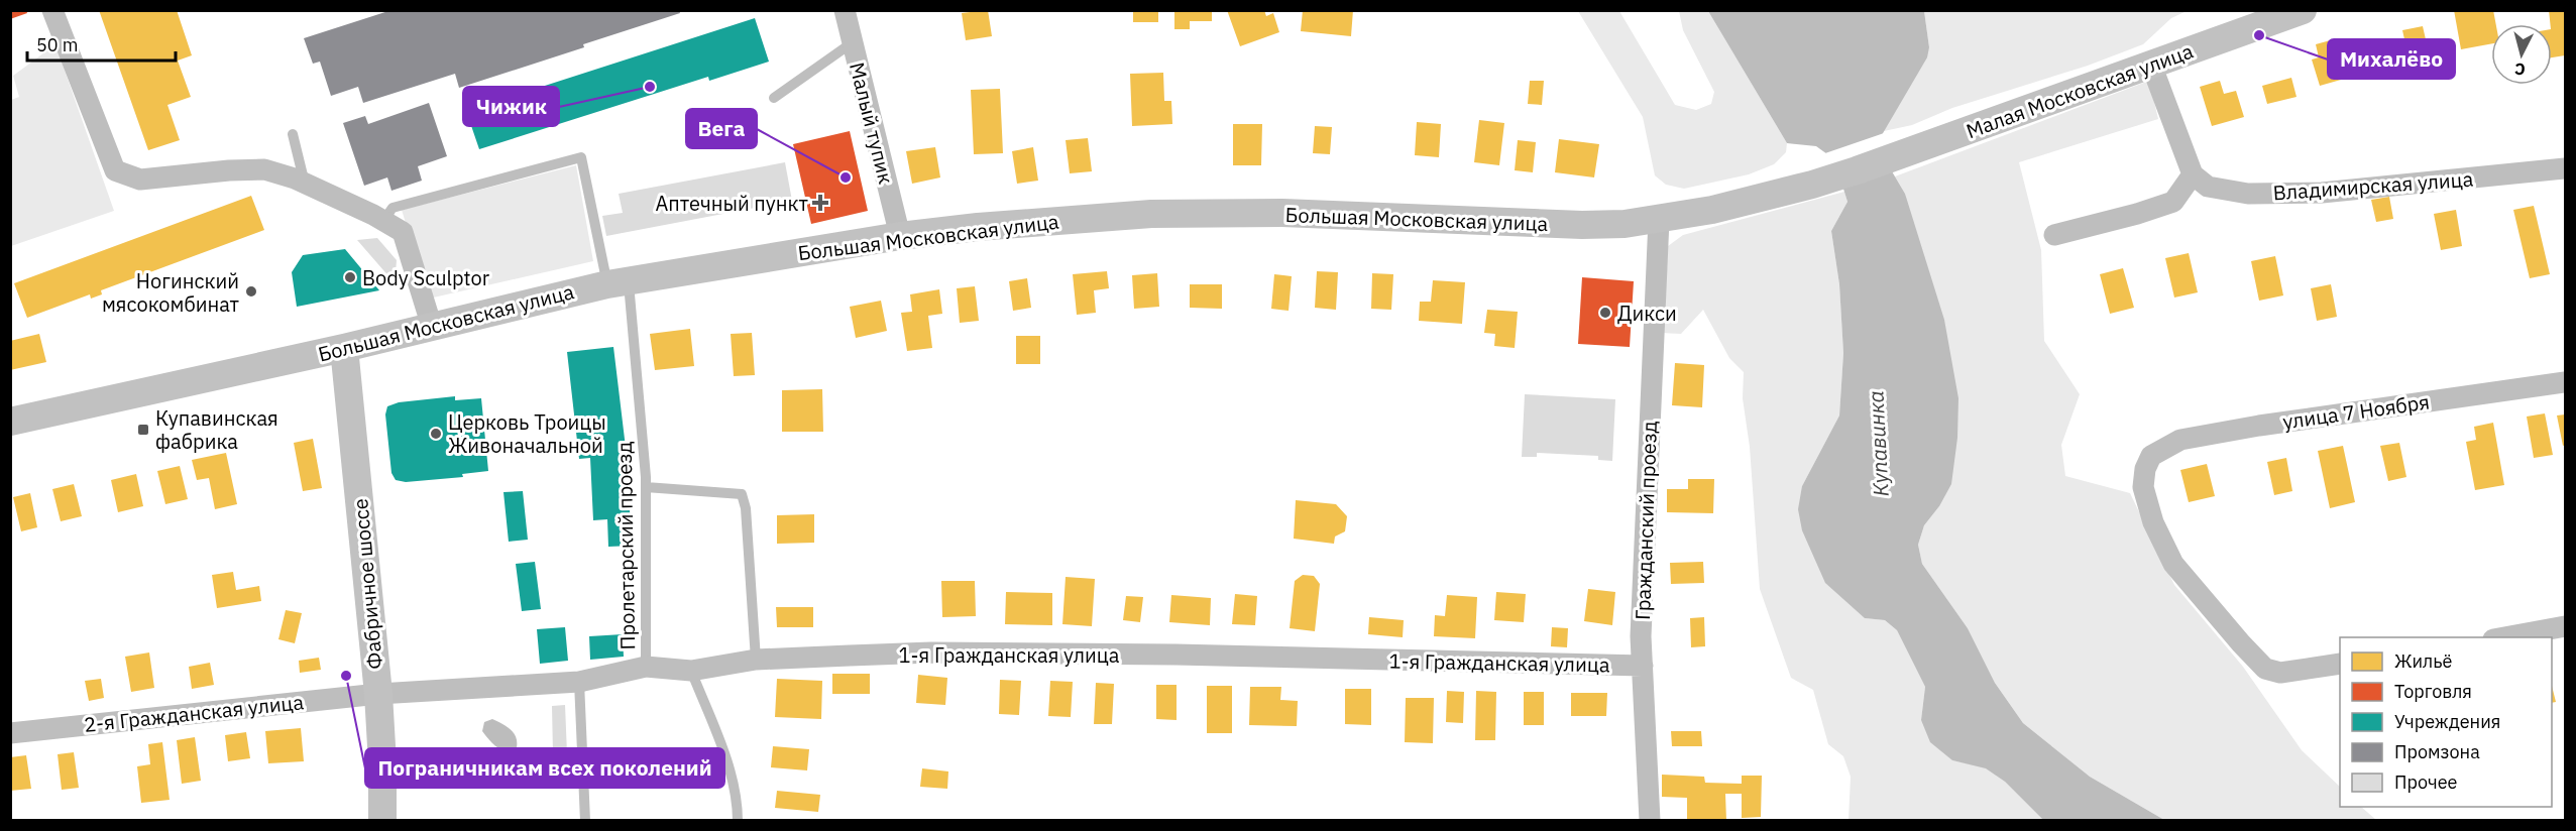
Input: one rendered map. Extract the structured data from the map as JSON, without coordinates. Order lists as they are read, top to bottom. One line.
{"streets":{"main road":["Малая Московская улица","Большая Московская улица","Фабричное шоссе"],"street":["Малый тупик","Владимирская улица","улица 7 Ноября","Гражданский проезд","1-я Гражданская улица","2-я Гражданская улица"],"lane":["Пролетарский проезд"]},"crossings":[["Малая Московская улица","Большая Московская улица"],["Малый тупик","Большая Московская улица"],["Большая Московская улица","Гражданский проезд"],["Большая Московская улица","Пролетарский проезд"],["Большая Московская улица","Фабричное шоссе"],["Гражданский проезд","1-я Гражданская улица"],["Пролетарский проезд","1-я Гражданская улица"],["Фабричное шоссе","1-я Гражданская улица"],["Фабричное шоссе","2-я Гражданская улица"],["1-я Гражданская улица","2-я Гражданская улица"]],"water":["Купавинка"],"places":{"other":["Михалёво","Чижик","Вега","Body Sculptor","Ногинский мясокомбинат","Дикси","Церковь Троицы Живоначальной","Пограничникам всех поколений"],"health":["Аптечный пункт"],"transit":["Купавинская фабрика"]},"legend":["Жильё","Торговля","Учреждения","Промзона","Прочее"],"scale_bar":"50 m","north":"bottom"}
